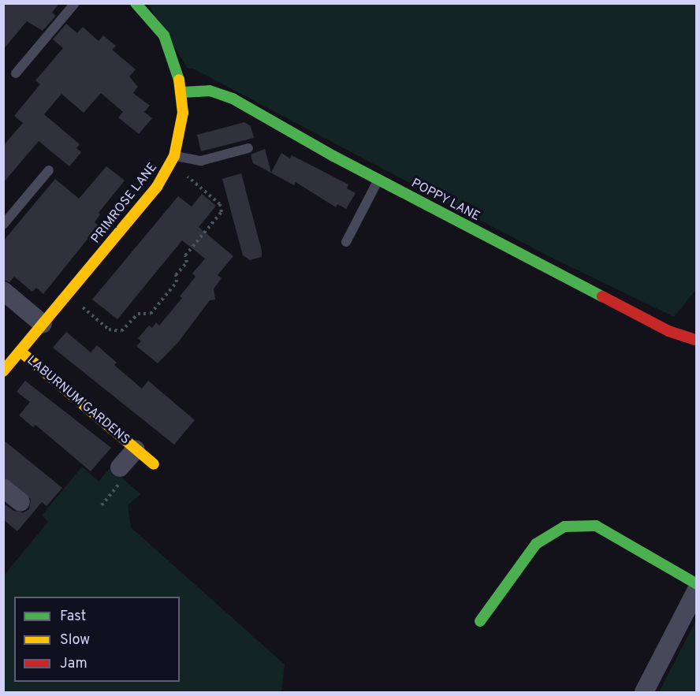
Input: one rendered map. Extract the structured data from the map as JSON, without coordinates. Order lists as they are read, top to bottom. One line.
{"streets":{"street":["POPPY LANE","PRIMROSE LANE","LABURNUM GARDENS"]},"crossings":[["POPPY LANE","PRIMROSE LANE"],["PRIMROSE LANE","LABURNUM GARDENS"]],"legend":["Fast","Slow","Jam"]}
